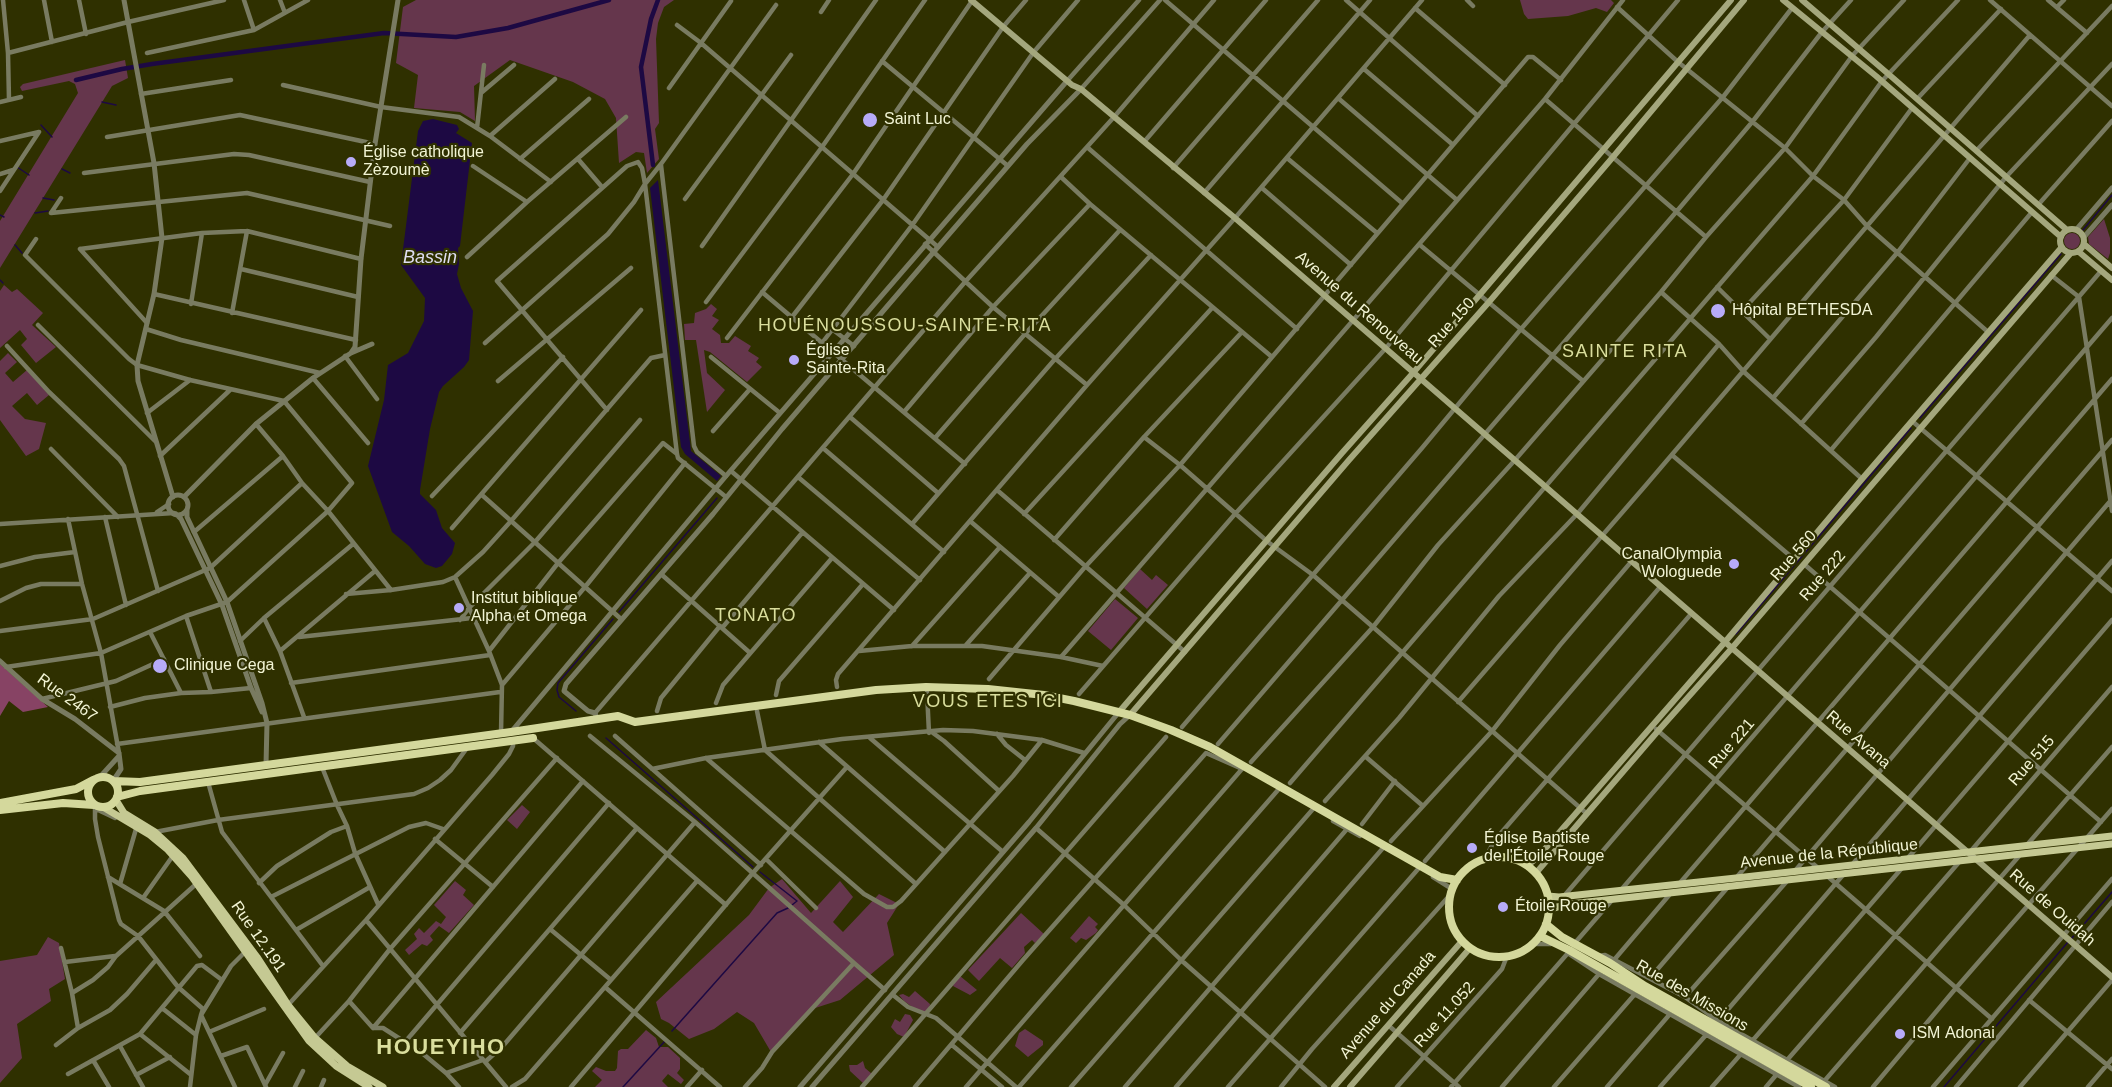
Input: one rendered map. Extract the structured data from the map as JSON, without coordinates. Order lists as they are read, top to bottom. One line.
{"streets":{"highway":["Rue des Missions"],"main road":["Avenue du Renouveau","Rue 150","Rue 560","Rue Avana","Avenue de la République","Rue de Ouidah","Rue 12.191","Avenue du Canada"],"street":["Rue 222","Rue 2467","Rue 221","Rue 515","Rue 11.052"]},"crossings":[["Avenue du Renouveau","Rue 150"],["Avenue du Renouveau","Rue 560"],["Avenue du Renouveau","Rue Avana"],["Rue 560","Rue Avana"],["Rue 560","Avenue de la République"],["Rue 560","Rue des Missions"],["Rue 560","Avenue du Canada"],["Rue 560","Rue 11.052"],["Rue 222","Rue Avana"],["Rue 222","Avenue de la République"],["Rue Avana","Rue 221"],["Rue Avana","Rue 515"],["Rue Avana","Avenue de la République"],["Rue Avana","Rue de Ouidah"],["Rue 221","Avenue de la République"],["Rue 515","Avenue de la République"],["Rue 515","Rue de Ouidah"],["Avenue de la République","Rue de Ouidah"],["Avenue de la République","Rue des Missions"],["Avenue de la République","Avenue du Canada"],["Avenue de la République","Rue 11.052"],["Rue des Missions","Avenue du Canada"],["Rue des Missions","Rue 11.052"],["Avenue du Canada","Rue 11.052"]],"districts":["HOUÉNOUSSOU-SAINTE-RITA","SAINTE RITA","TONATO","VOUS ETES ICI","HOUEYIHO"],"water":["Bassin"],"places":["Saint Luc","Église catholique Zèzoumè","Hôpital BETHESDA","Église Sainte-Rita","CanalOlympia Wologuede","Institut biblique Alpha et Omega","Clinique Cega","Église Baptiste de l'Étoile Rouge","Étoile Rouge","ISM Adonai"]}
